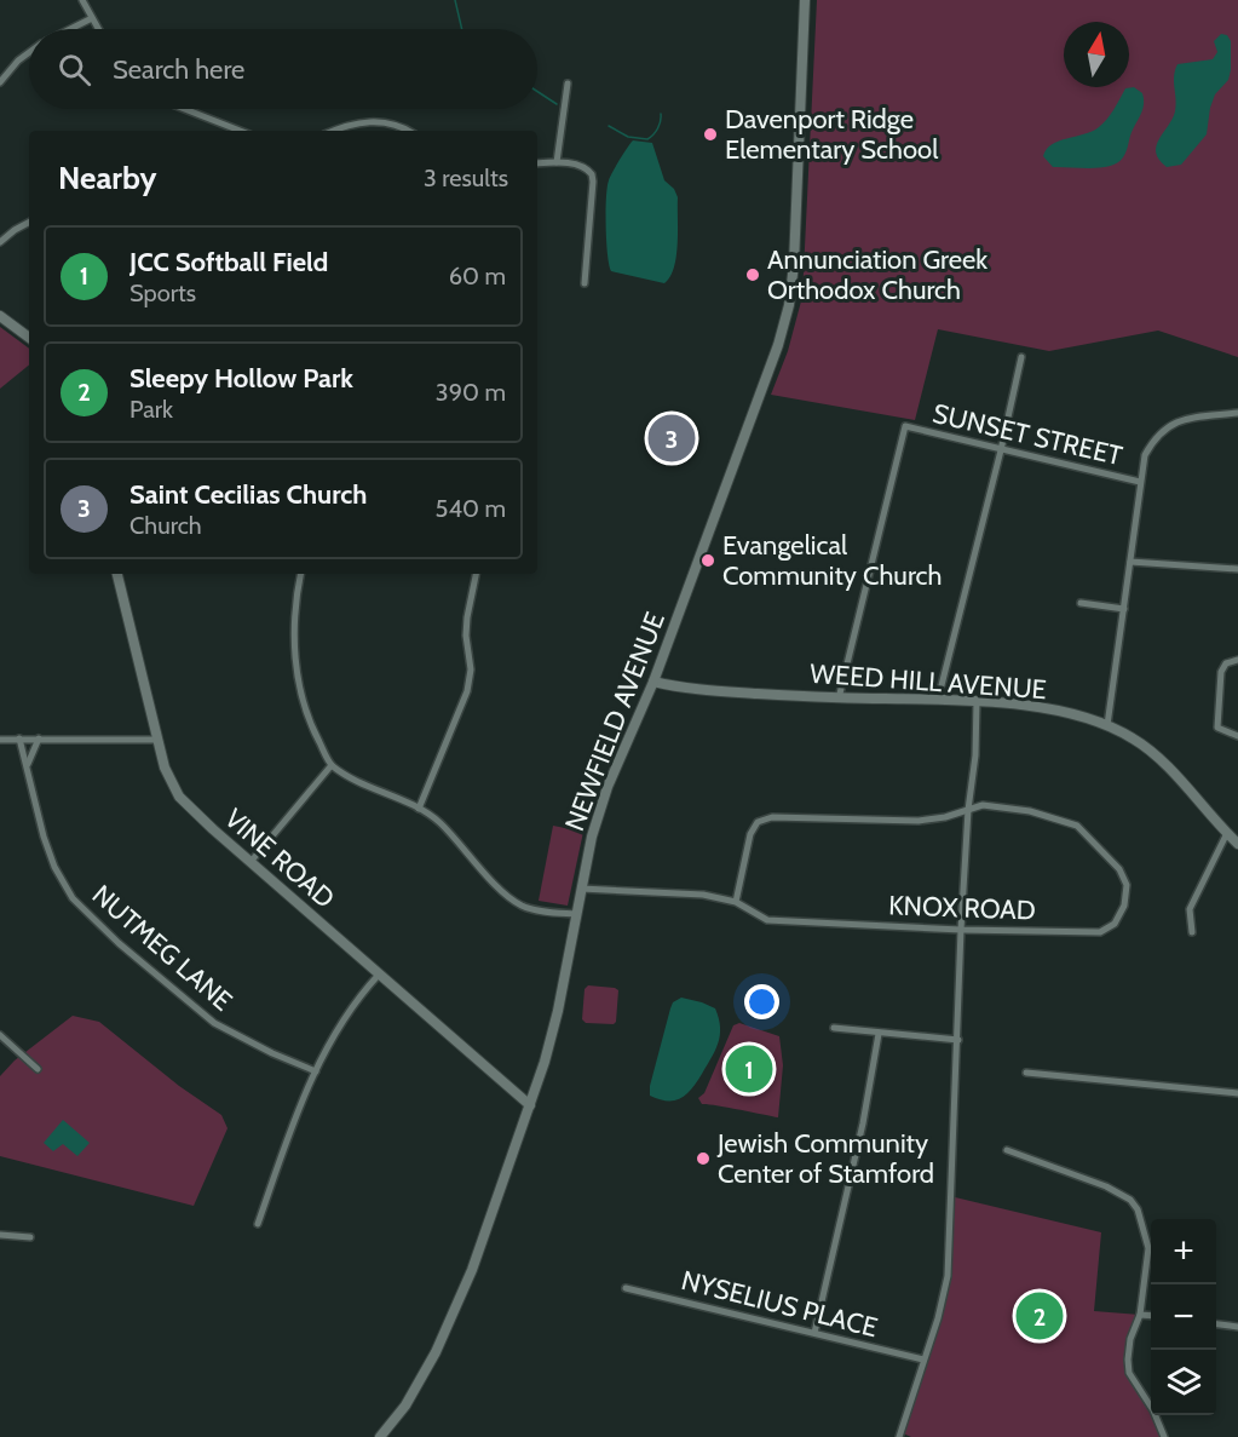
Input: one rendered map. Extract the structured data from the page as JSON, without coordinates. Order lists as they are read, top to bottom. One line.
{"streets":{"main road":["WEED HILL AVENUE","NEWFIELD AVENUE","VINE ROAD"],"street":["SUNSET STREET","KNOX ROAD","NUTMEG LANE","NYSELIUS PLACE"]},"crossings":[["SUNSET STREET","WEED HILL AVENUE"],["WEED HILL AVENUE","NEWFIELD AVENUE"],["NEWFIELD AVENUE","VINE ROAD"],["NEWFIELD AVENUE","KNOX ROAD"]],"places":["Davenport Ridge Elementary School","Annunciation Greek Orthodox Church","Evangelical Community Church","Jewish Community Center of Stamford"],"north":"top","page":{"search":"Search here","heading":["Nearby","3 results"],"list":[{"mark":"1","name":"JCC Softball Field","note":"Sports","value":"60 m"},{"mark":"2","name":"Sleepy Hollow Park","note":"Park","value":"390 m"},{"mark":"3","name":"Saint Cecilias Church","note":"Church","value":"540 m"}],"pins":["3","1","2"],"map_buttons":["+","−"]}}
